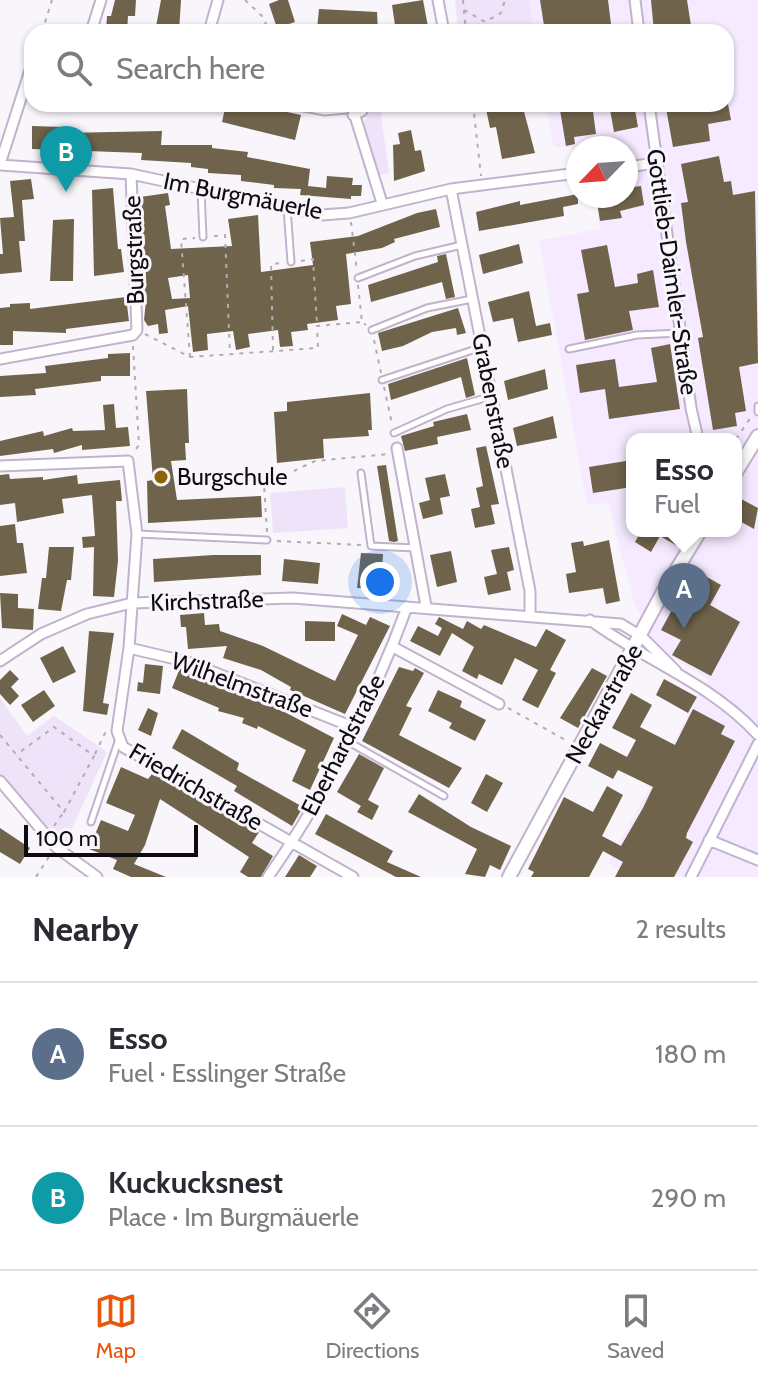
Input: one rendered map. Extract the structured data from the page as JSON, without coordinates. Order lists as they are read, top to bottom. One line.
{"streets":{"main road":["Neckarstraße"],"street":["Im Burgmäuerle","Burgstraße","Gottlieb-Daimler-Straße","Grabenstraße","Kirchstraße","Wilhelmstraße","Eberhardstraße","Friedrichstraße"]},"crossings":[["Im Burgmäuerle","Burgstraße"],["Im Burgmäuerle","Grabenstraße"],["Grabenstraße","Kirchstraße"],["Kirchstraße","Neckarstraße"],["Kirchstraße","Eberhardstraße"],["Kirchstraße","Friedrichstraße"],["Wilhelmstraße","Eberhardstraße"],["Wilhelmstraße","Friedrichstraße"],["Eberhardstraße","Friedrichstraße"]],"places":["Burgschule"],"scale_bar":"100 m","north":"bottom left","page":{"search":"Search here","pins":["B","A"],"popup":["Esso","Fuel"],"scale":"100 m","heading":["Nearby","2 results"],"list":[{"mark":"A","name":"Esso","note":"Fuel · Esslinger Straße","value":"180 m"},{"mark":"B","name":"Kuckucksnest","note":"Place · Im Burgmäuerle","value":"290 m"}],"nav":["Map","Directions","Saved"]}}
